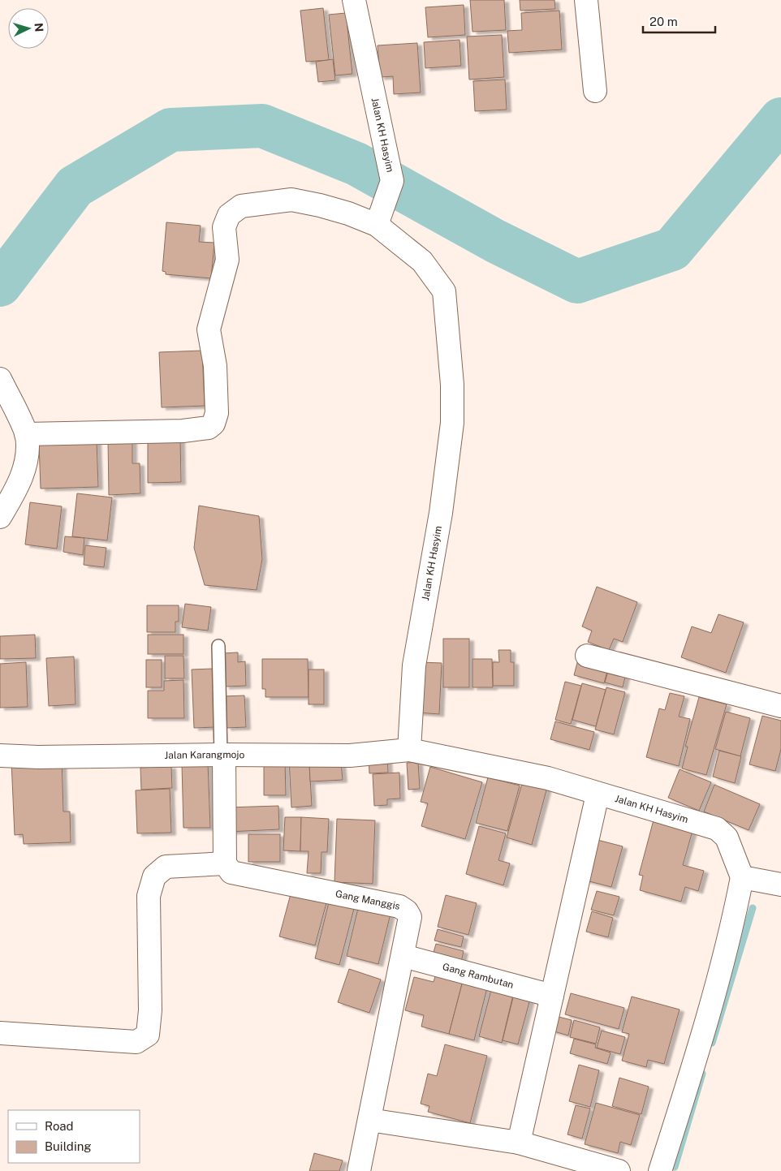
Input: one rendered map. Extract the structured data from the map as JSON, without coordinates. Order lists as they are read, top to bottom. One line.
{"streets":{"street":["Jalan KH Hasyim","Jalan Karangmojo","Gang Manggis","Gang Rambutan"]},"crossings":[["Jalan KH Hasyim","Jalan Karangmojo"],["Gang Manggis","Gang Rambutan"]],"legend":["Road","Building"],"scale_bar":"20 m","north":"right"}
